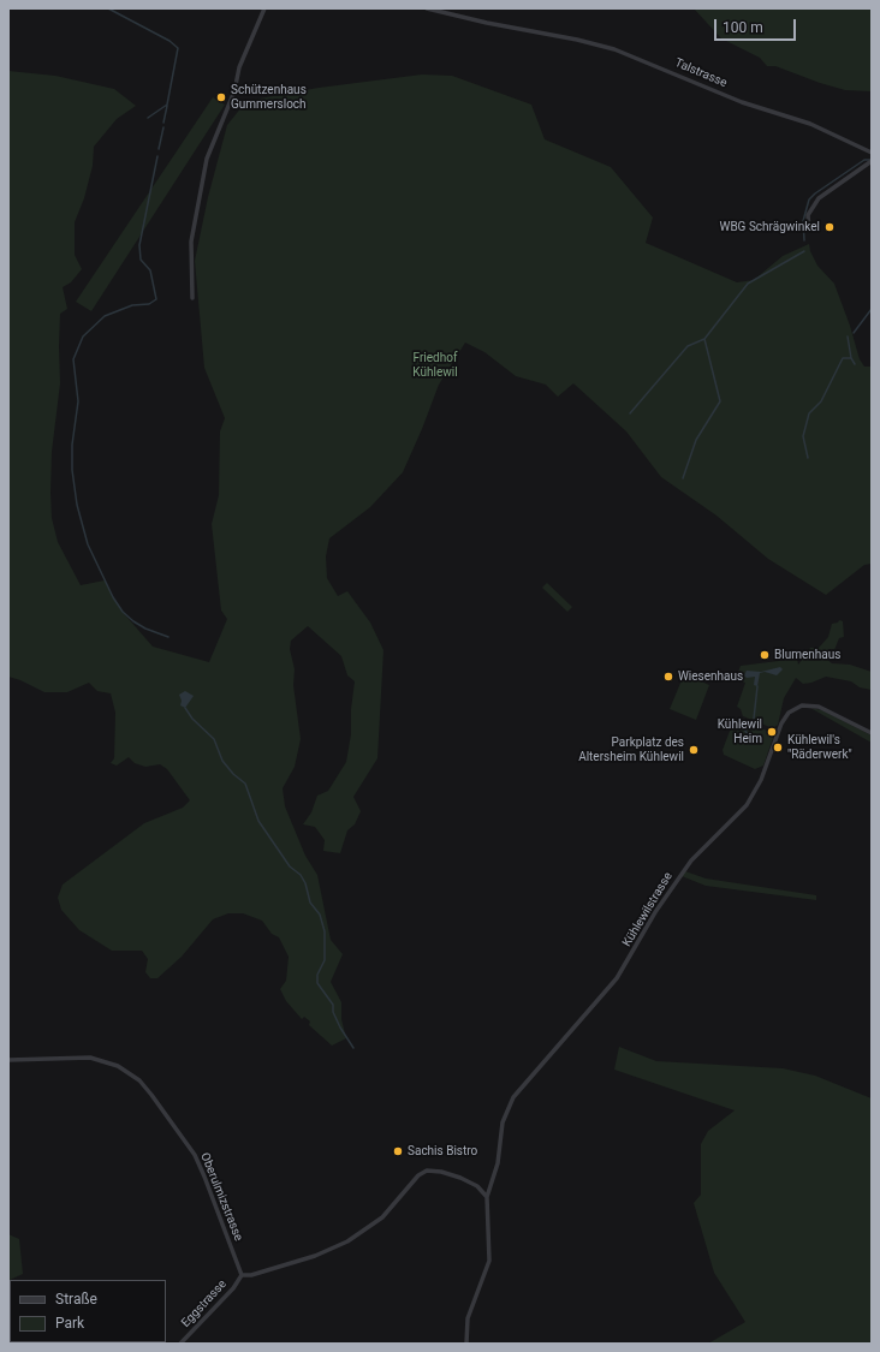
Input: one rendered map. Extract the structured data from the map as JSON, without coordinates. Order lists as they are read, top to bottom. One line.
{"streets":{"street":["Talstrasse","Kühlewilstrasse","Oberulmizstrasse","Eggstrasse"]},"crossings":[["Oberulmizstrasse","Eggstrasse"]],"parks":["Friedhof Kühlewil"],"places":["Schützenhaus Gummersloch","WBG Schrägwinkel","Blumenhaus","Wiesenhaus","Kühlewil Heim","Kühlewil's \"Räderwerk\"","Parkplatz des Altersheim Kühlewil","Sachis Bistro"],"legend":["Straße","Park"],"scale_bar":"100 m"}
